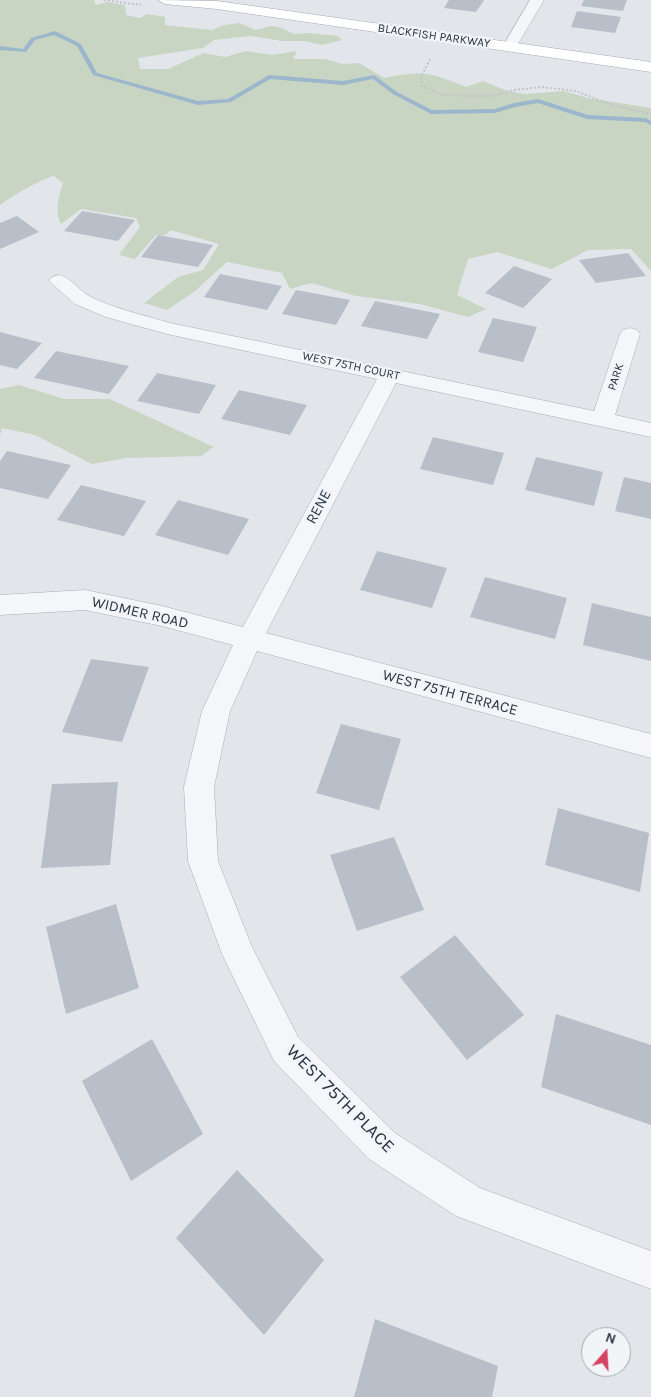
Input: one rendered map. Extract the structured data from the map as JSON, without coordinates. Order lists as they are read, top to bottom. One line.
{"streets":{"main road":["BLACKFISH PARKWAY"],"street":["WEST 75TH COURT","PARK","RENE","WIDMER ROAD","WEST 75TH TERRACE","WEST 75TH PLACE"]},"crossings":[["WEST 75TH COURT","PARK"],["WEST 75TH COURT","RENE"],["RENE","WIDMER ROAD"],["RENE","WEST 75TH TERRACE"],["RENE","WEST 75TH PLACE"],["WIDMER ROAD","WEST 75TH TERRACE"],["WIDMER ROAD","WEST 75TH PLACE"],["WEST 75TH TERRACE","WEST 75TH PLACE"]],"north":"top"}
